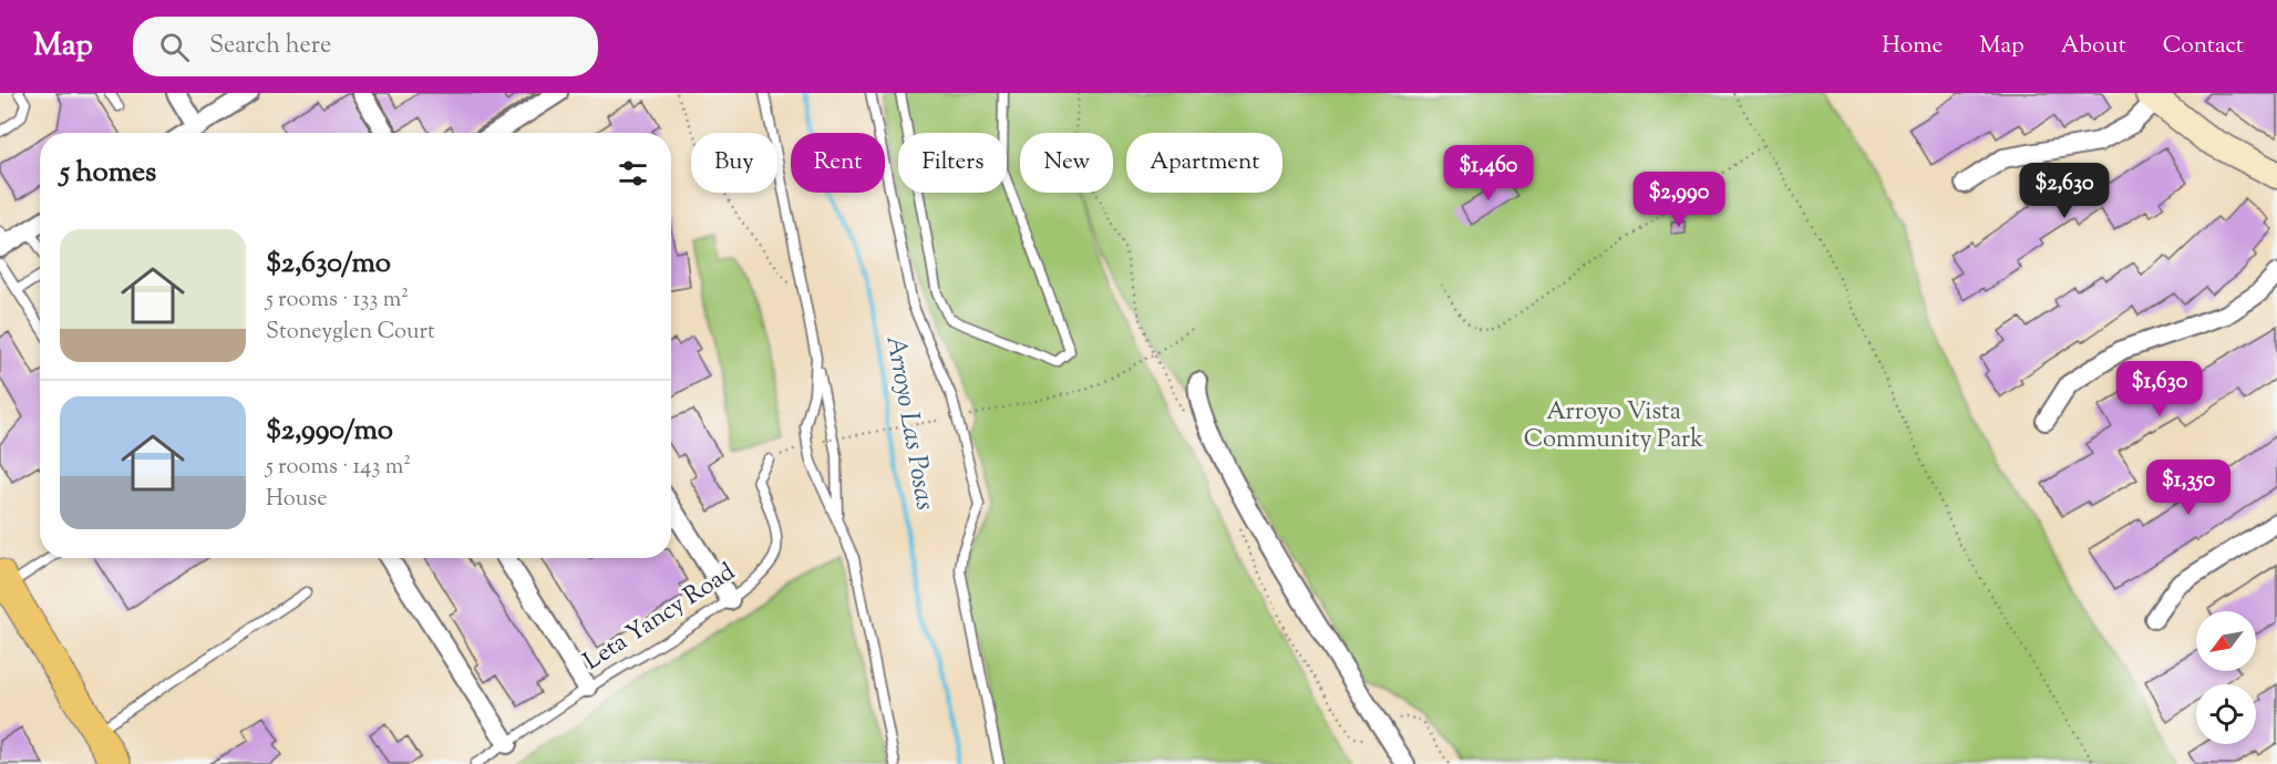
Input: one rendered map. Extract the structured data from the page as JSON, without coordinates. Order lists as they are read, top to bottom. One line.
{"streets":{"lane":["Leta Yancy Road"]},"water":["Arroyo Las Posas"],"parks":["Arroyo Vista Community Park"],"north":"bottom left","page":{"header":"Map","search":"Search here","nav":["Home","Map","About","Contact"],"chip":["Buy","Rent","Filters","New","Apartment"],"heading":"5 homes","price":["$1,460","$2,630","$2,990","$1,630","$1,350"],"list":[{"name":"$2,630/mo","note":"5 rooms · 133 m² · Stoneyglen Court"},{"name":"$2,990/mo","note":"5 rooms · 143 m² · House"}]}}
